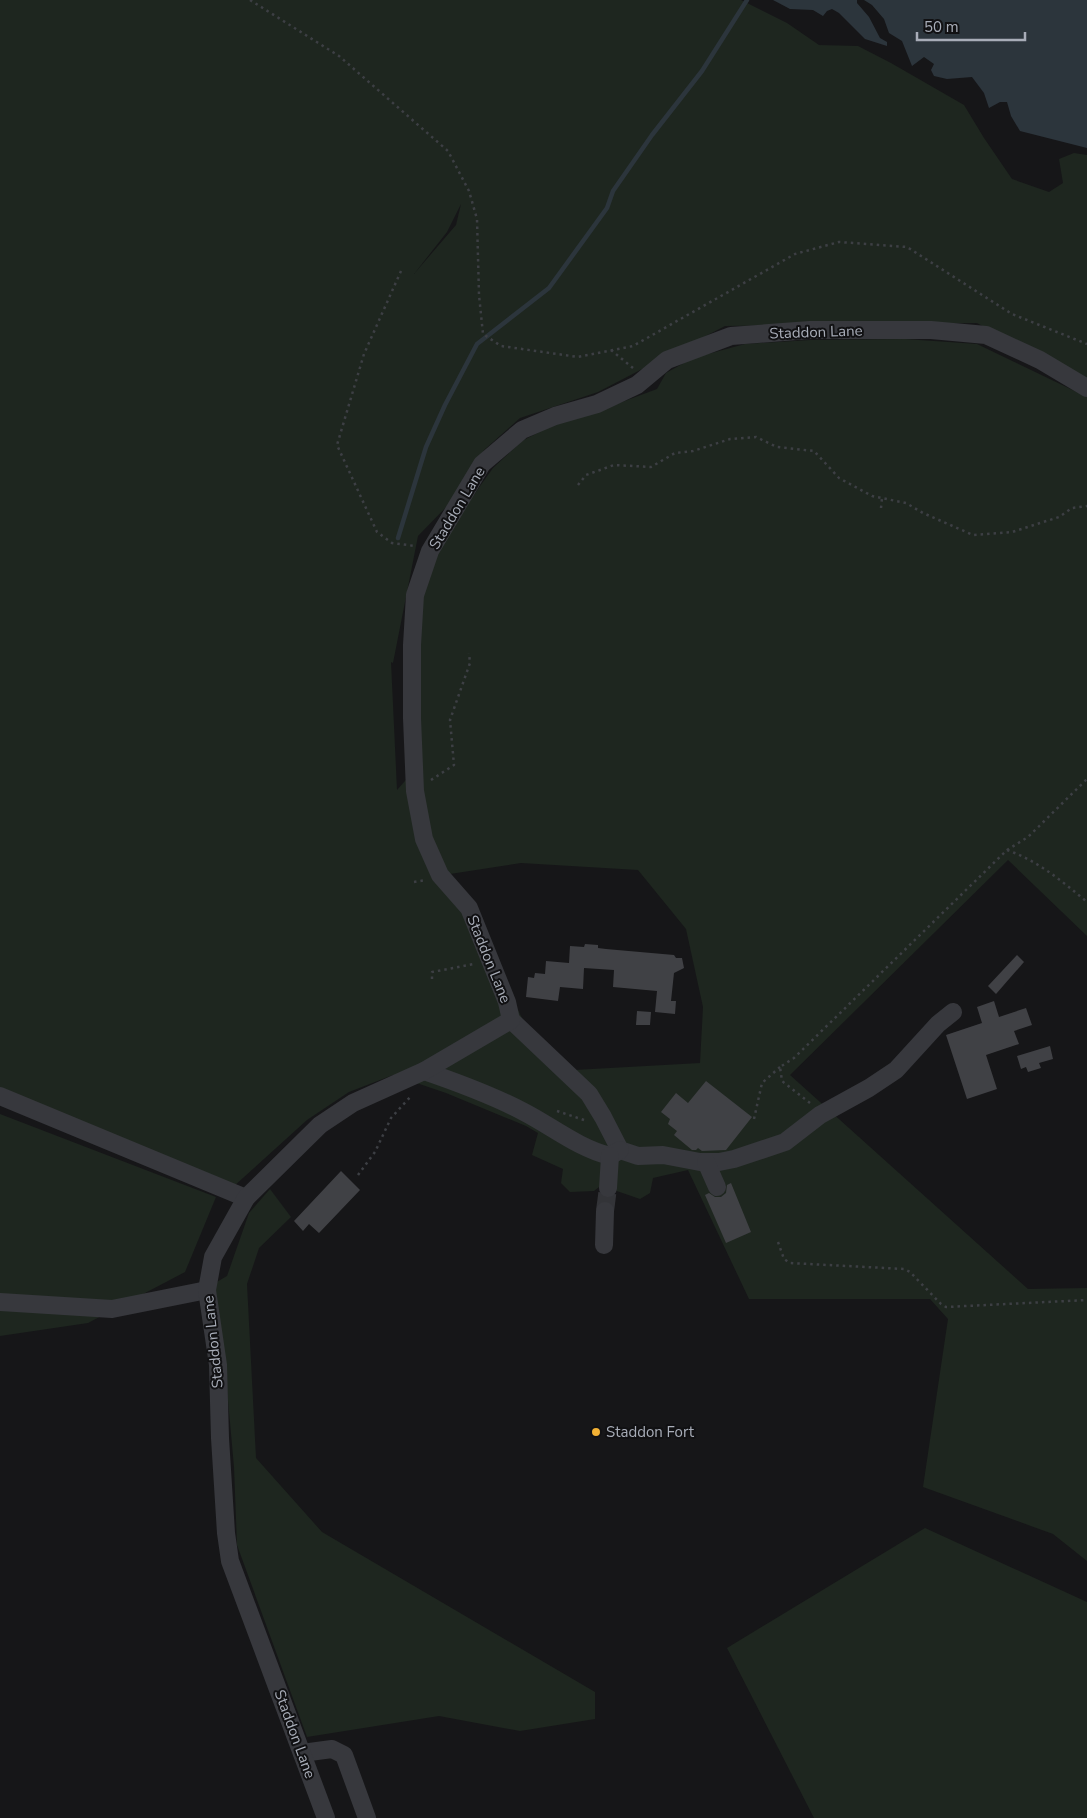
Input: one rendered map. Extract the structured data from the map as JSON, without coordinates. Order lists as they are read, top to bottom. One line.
{"streets":{"street":["Staddon Lane"]},"places":["Staddon Fort"],"scale_bar":"50 m"}
